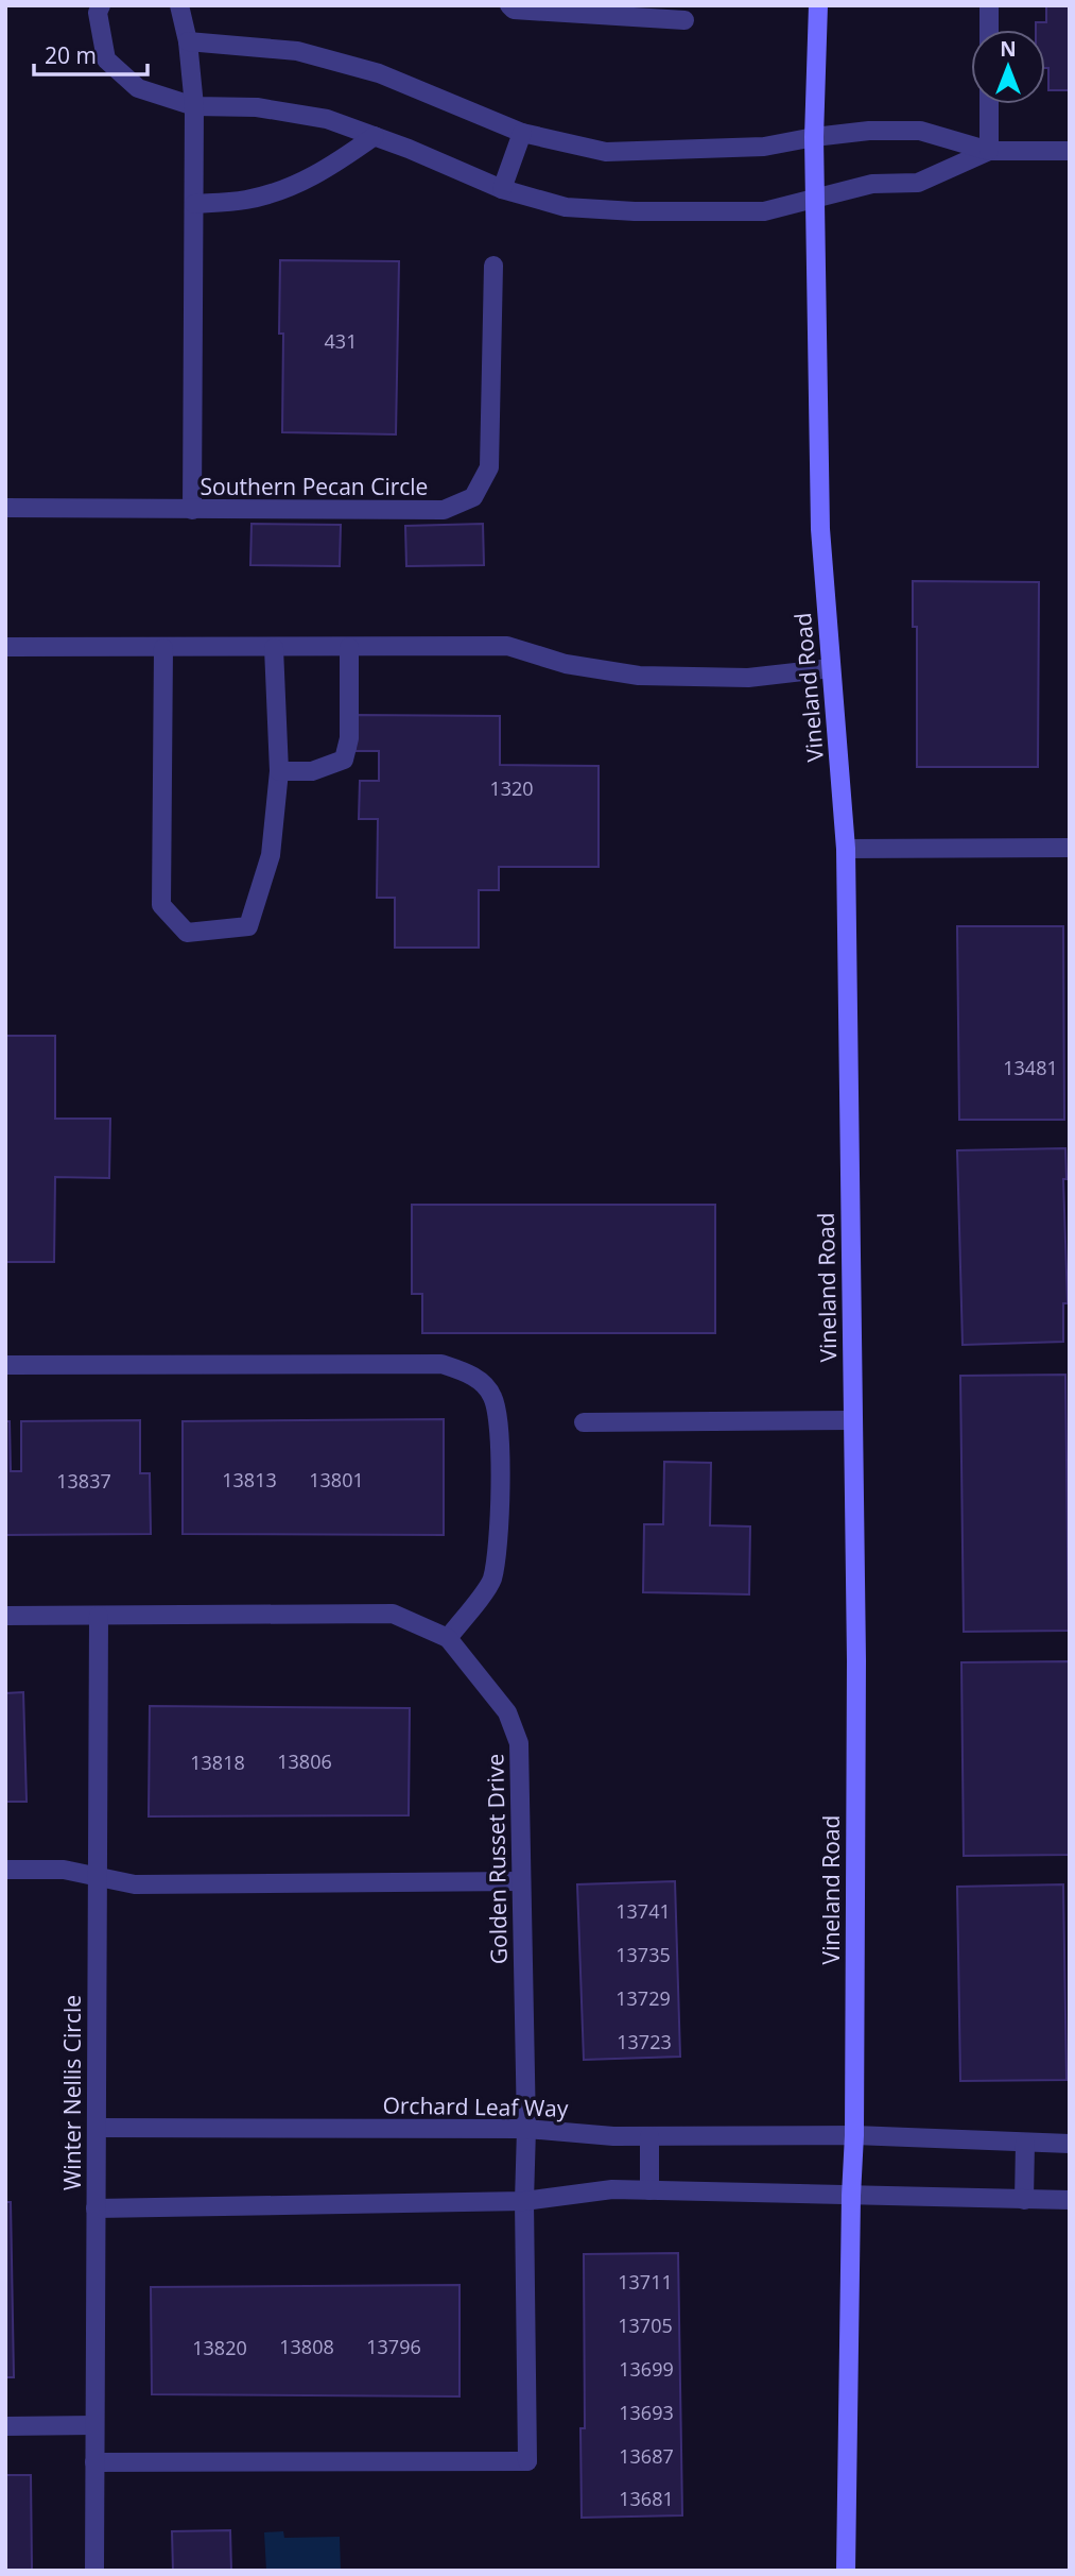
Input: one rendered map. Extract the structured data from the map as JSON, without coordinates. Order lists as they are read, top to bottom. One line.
{"streets":{"main road":["Vineland Road"],"street":["Southern Pecan Circle","Golden Russet Drive","Winter Nellis Circle","Orchard Leaf Way"]},"crossings":[["Vineland Road","Orchard Leaf Way"],["Golden Russet Drive","Winter Nellis Circle"],["Golden Russet Drive","Orchard Leaf Way"],["Winter Nellis Circle","Orchard Leaf Way"]],"house_numbers":["431","1320","13481","13813","13801","13837","13806","13818","13741","13735","13729","13723","13711","13705","13808","13796","13820","13699","13693","13687","13681"],"scale_bar":"20 m","north":"top"}
